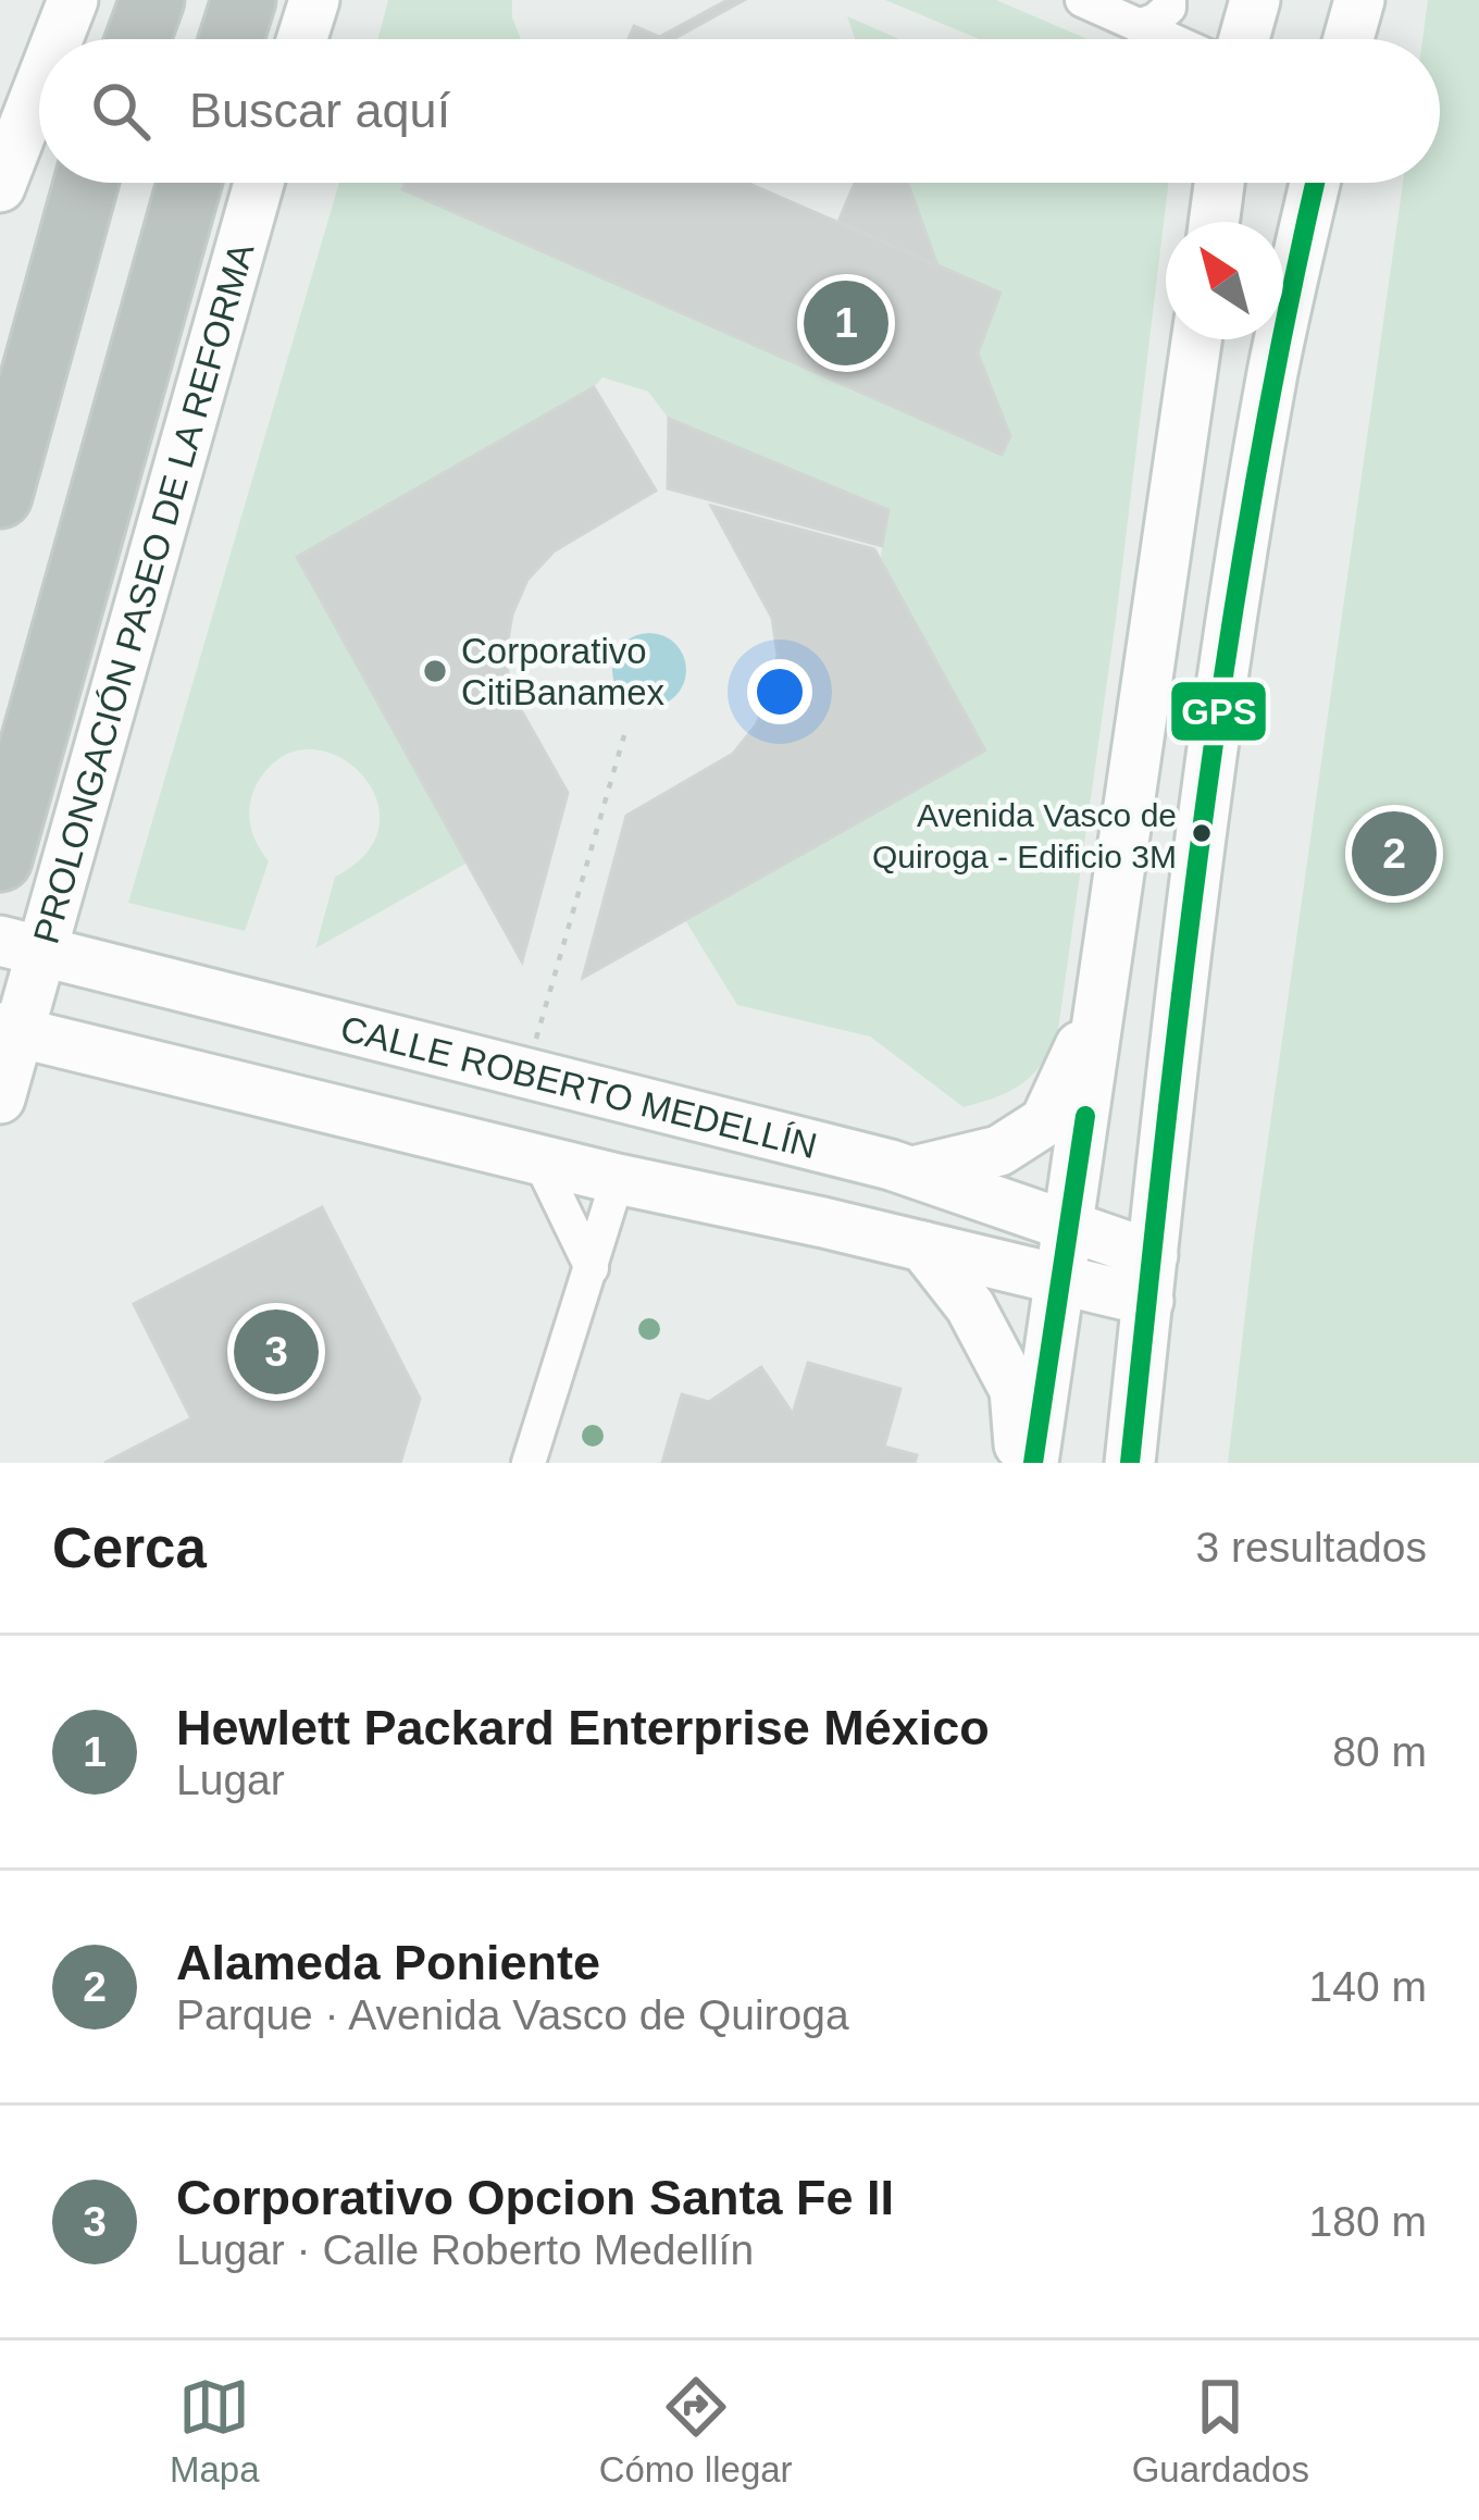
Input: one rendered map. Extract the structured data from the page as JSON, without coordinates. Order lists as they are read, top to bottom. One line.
{"streets":{"main road":["PROLONGACIÓN PASEO DE LA REFORMA","CALLE ROBERTO MEDELLÍN"]},"crossings":[["PROLONGACIÓN PASEO DE LA REFORMA","CALLE ROBERTO MEDELLÍN"]],"places":["Corporativo CitiBanamex","Avenida Vasco de Quiroga - Edificio 3M"],"lines":["transit line GPS"],"north":"top left","page":{"search":"Buscar aquí","pins":["1","2","3"],"heading":["Cerca","3 resultados"],"list":[{"mark":"1","name":"Hewlett Packard Enterprise México","note":"Lugar","value":"80 m"},{"mark":"2","name":"Alameda Poniente","note":"Parque · Avenida Vasco de Quiroga","value":"140 m"},{"mark":"3","name":"Corporativo Opcion Santa Fe II","note":"Lugar · Calle Roberto Medellín","value":"180 m"}],"nav":["Mapa","Cómo llegar","Guardados"]}}
